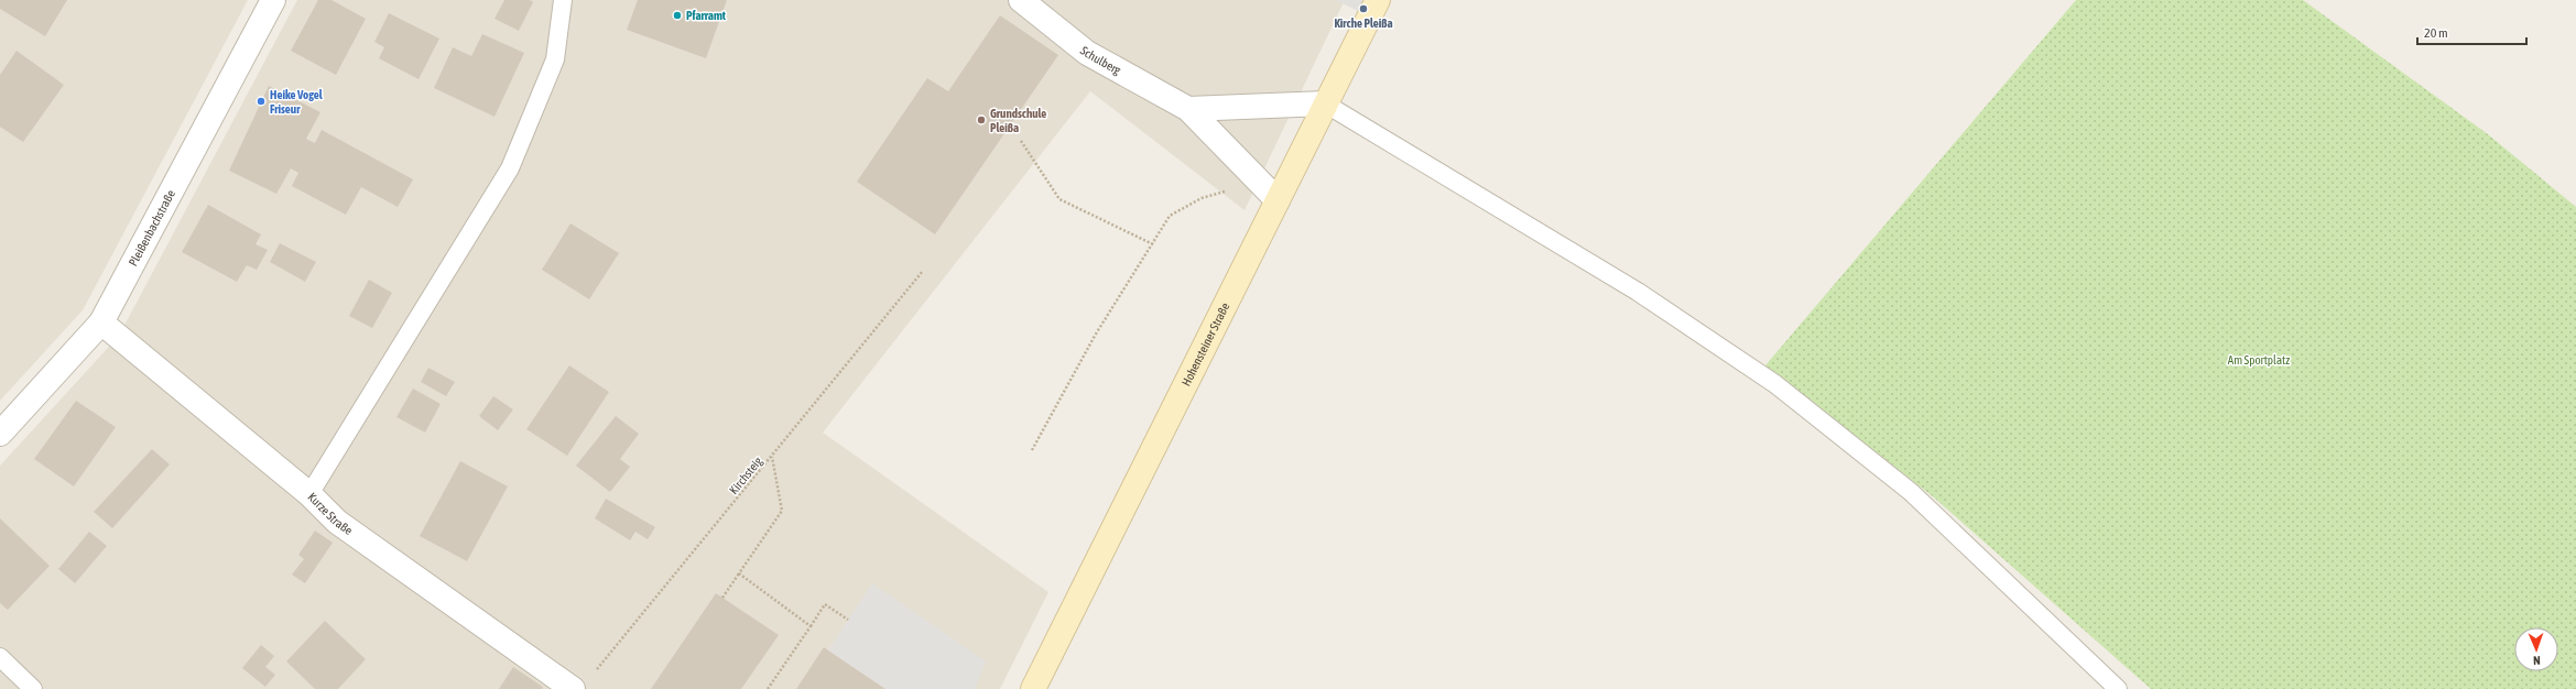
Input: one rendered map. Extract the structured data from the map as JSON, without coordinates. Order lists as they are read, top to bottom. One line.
{"streets":{"main road":["Hohensteiner Straße"],"street":["Schulberg","Pleißenbachstraße","Kurze Straße"],"path":["Kirchsteig"]},"crossings":[["Schulberg","Hohensteiner Straße"],["Pleißenbachstraße","Kurze Straße"]],"parks":["Am Sportplatz"],"places":["Kirche Pleißa","Pfarramt","Heike Vogel Friseur","Grundschule Pleißa"],"scale_bar":"20 m","north":"bottom"}
